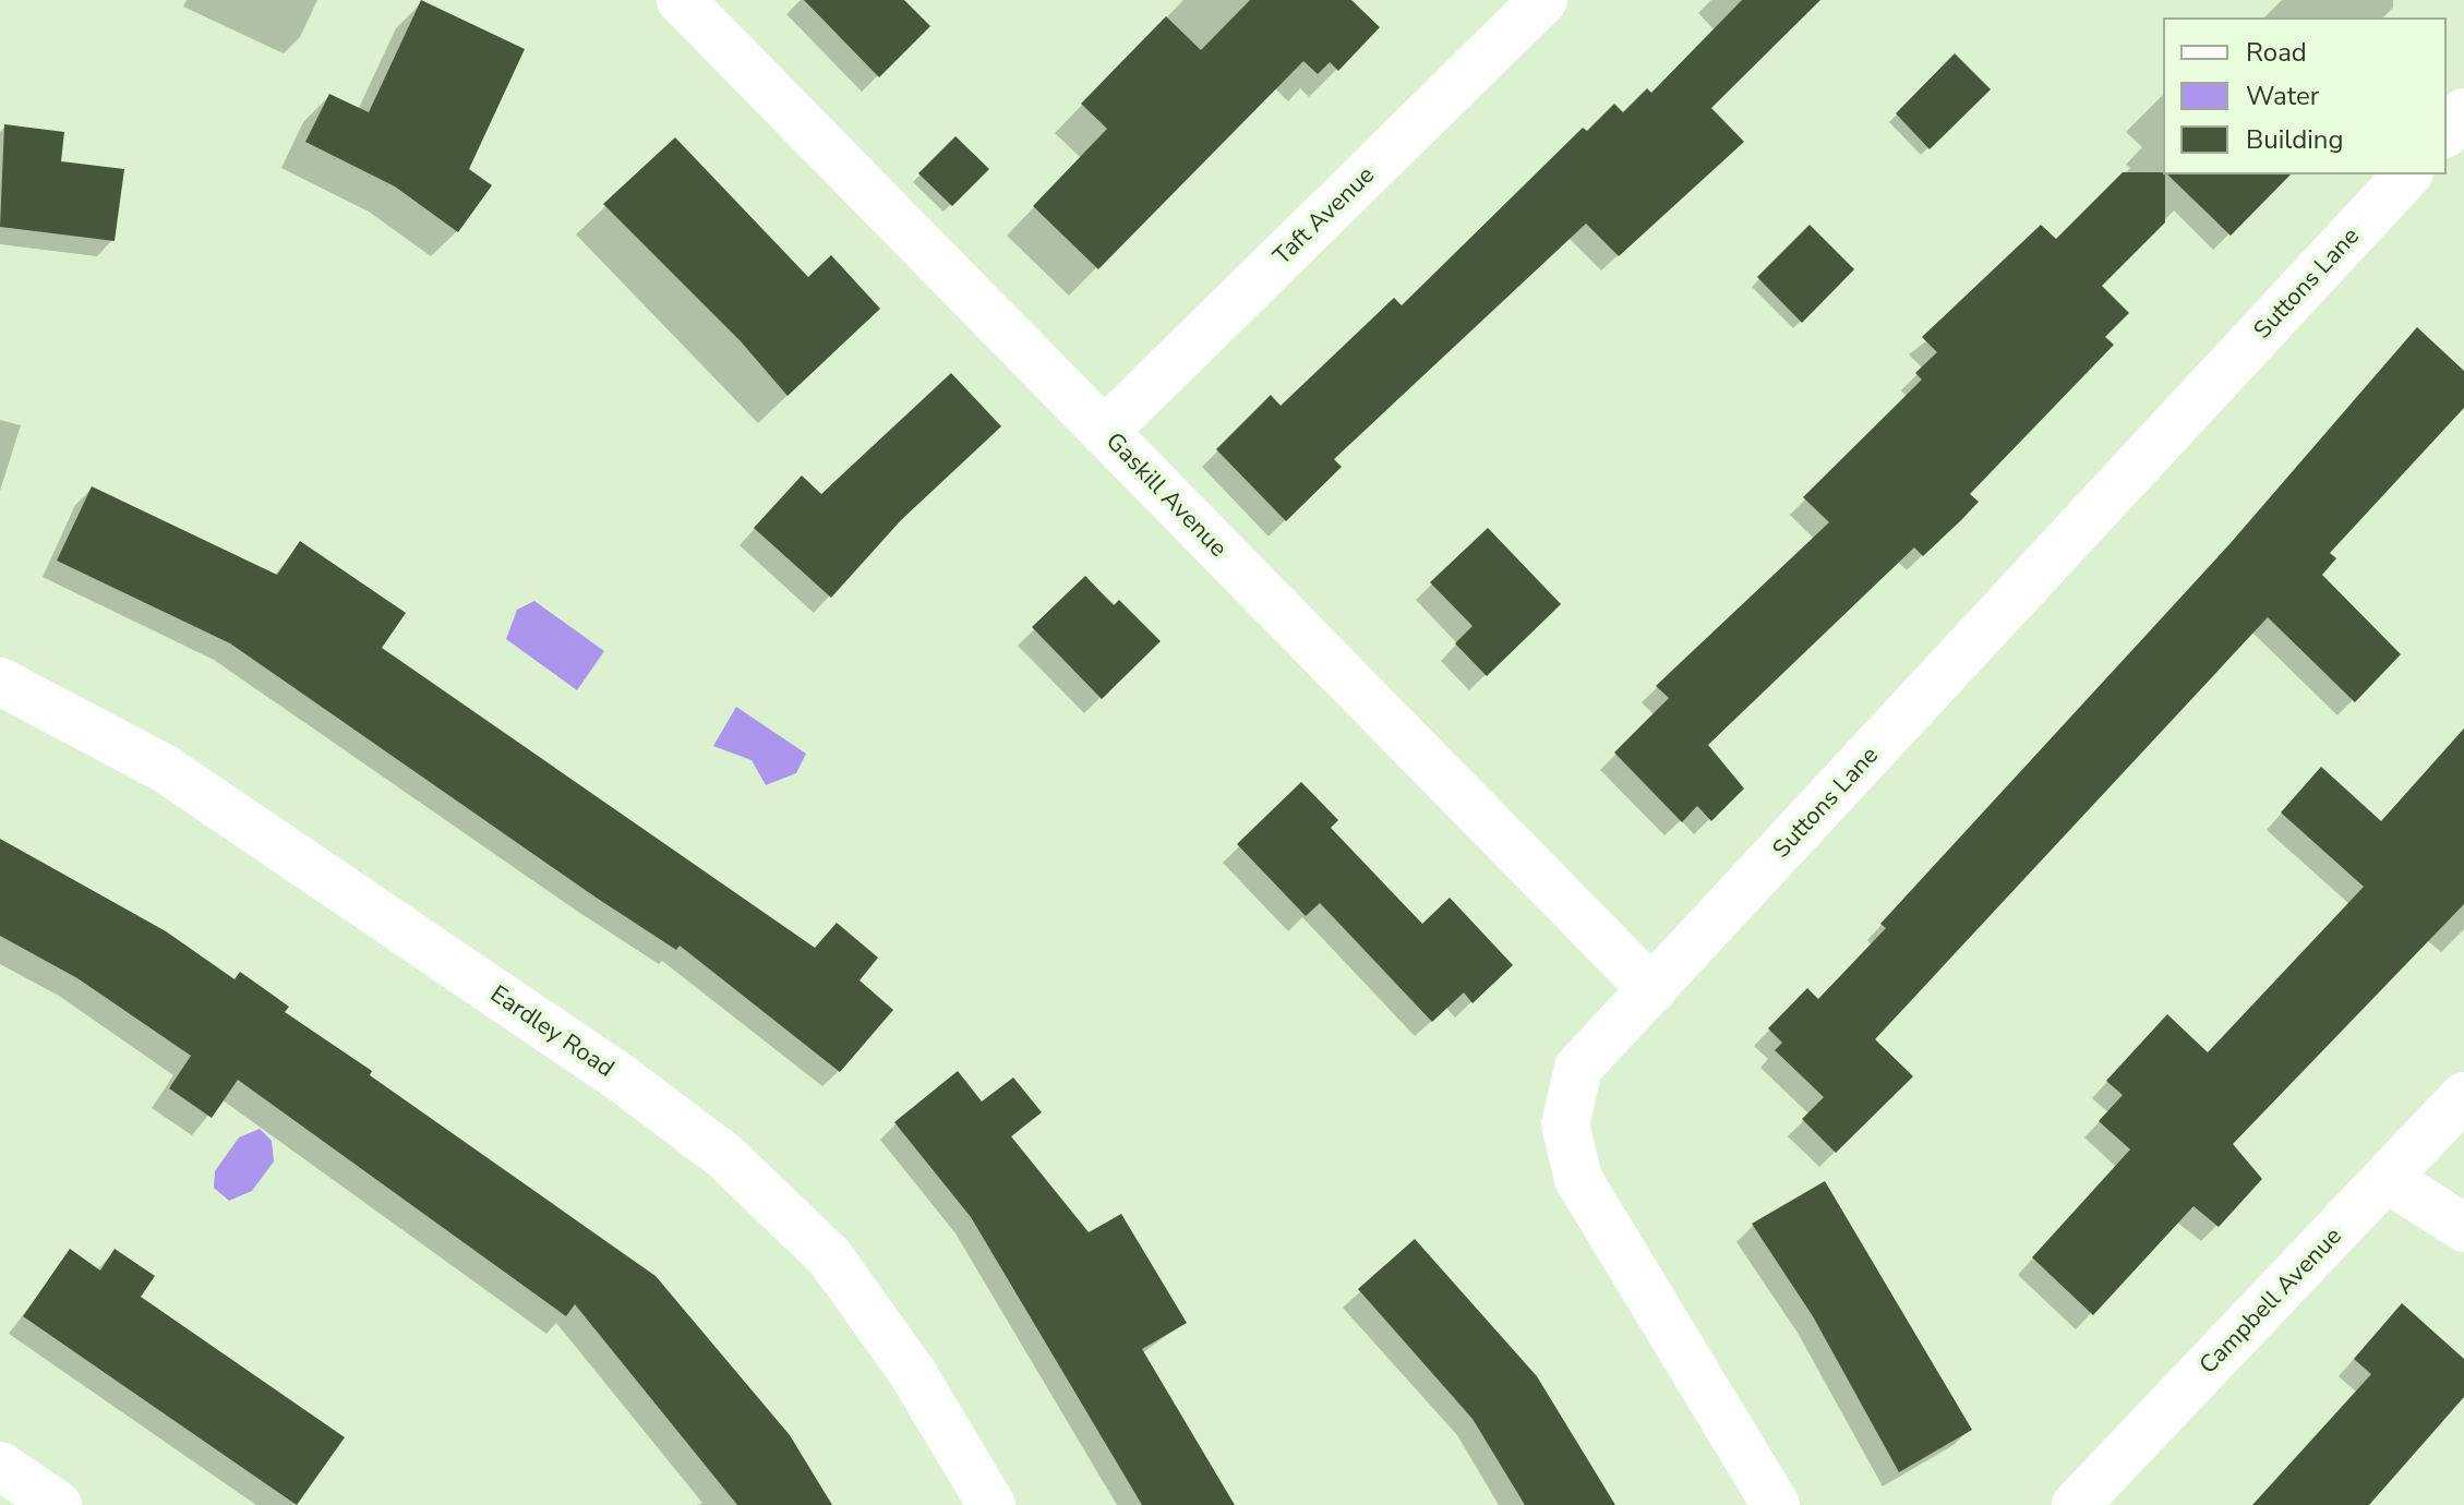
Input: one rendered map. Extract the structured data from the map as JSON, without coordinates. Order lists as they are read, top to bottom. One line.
{"streets":{"street":["Taft Avenue","Suttons Lane","Gaskill Avenue","Eardley Road","Campbell Avenue"]},"crossings":[["Taft Avenue","Gaskill Avenue"],["Suttons Lane","Gaskill Avenue"]],"legend":["Road","Water","Building"]}
